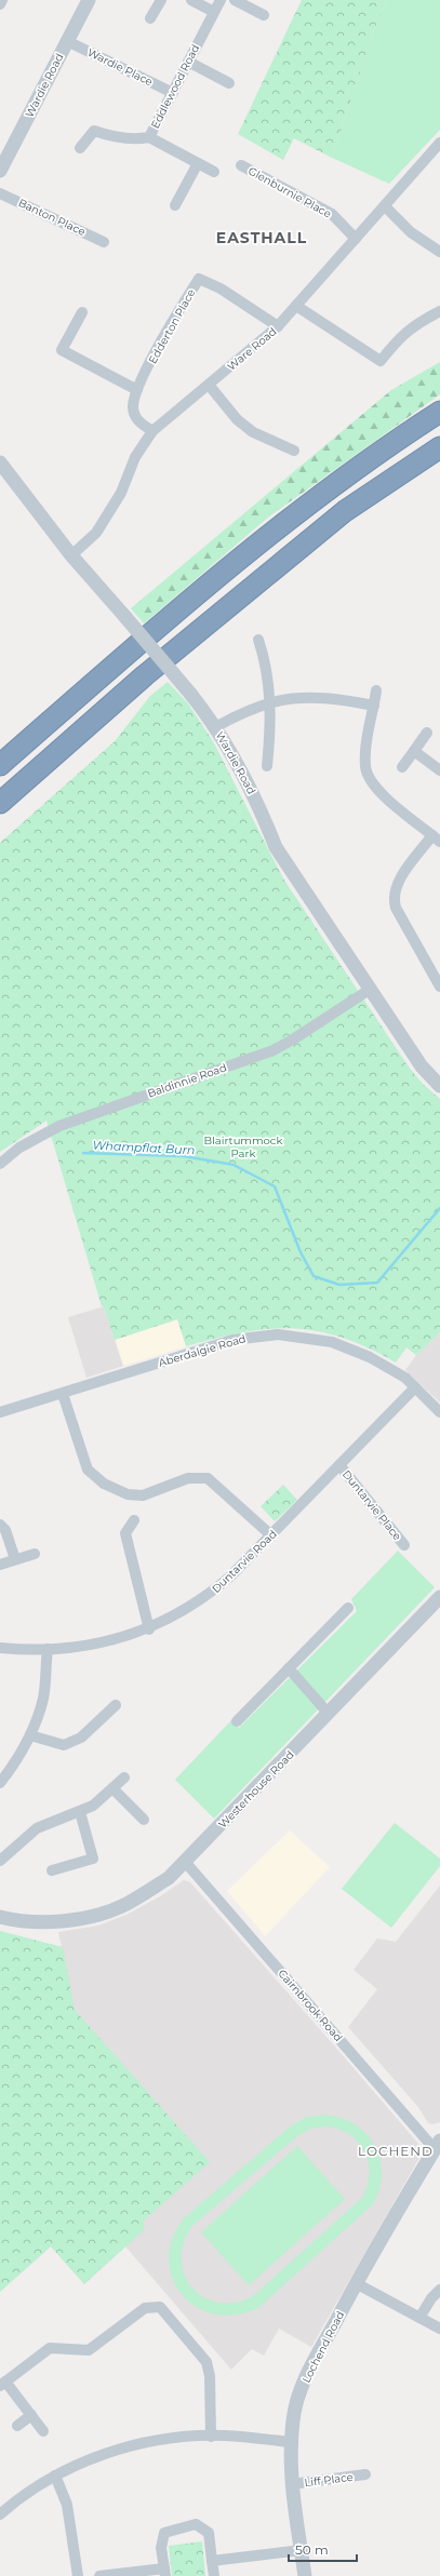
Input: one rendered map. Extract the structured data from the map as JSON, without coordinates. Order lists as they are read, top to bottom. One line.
{"streets":{"street":["Wardie Place","Wardie Road","Eddlewood Road","Glenburnie Place","Banton Place","Edderton Place","Ware Road","Baldinnie Road","Aberdalgie Road","Duntarvie Place","Duntarvie Road","Westerhouse Road","Cairnbrook Road","Lochend Road","Liff Place"]},"crossings":[["Wardie Place","Wardie Road"],["Wardie Place","Eddlewood Road"],["Wardie Road","Ware Road"],["Wardie Road","Baldinnie Road"],["Glenburnie Place","Ware Road"],["Edderton Place","Ware Road"],["Aberdalgie Road","Duntarvie Road"],["Duntarvie Place","Duntarvie Road"],["Westerhouse Road","Cairnbrook Road"],["Cairnbrook Road","Lochend Road"],["Lochend Road","Liff Place"]],"districts":["EASTHALL","LOCHEND"],"water":["Whampflat Burn"],"parks":["Blairtummock Park"],"scale_bar":"50 m"}
